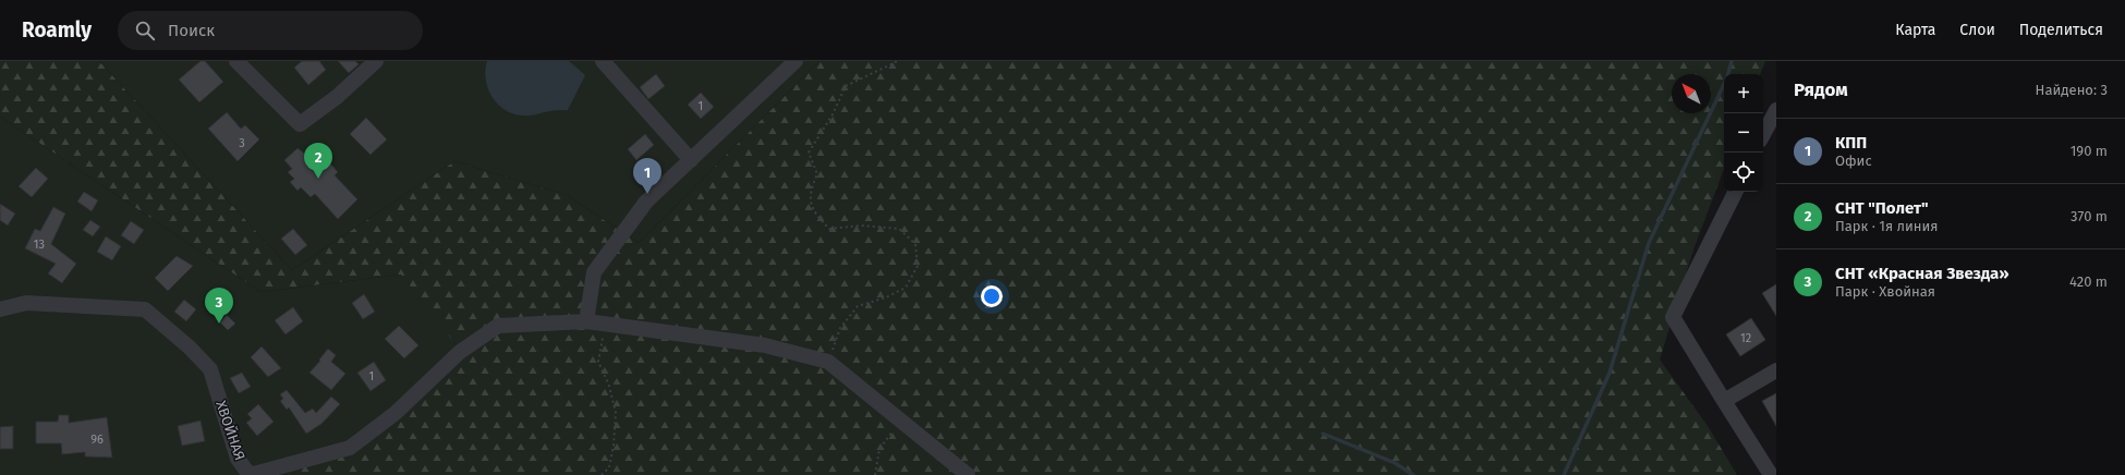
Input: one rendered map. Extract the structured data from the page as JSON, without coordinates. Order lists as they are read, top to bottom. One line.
{"streets":{"street":["ХВОЙНАЯ"]},"house_numbers":["1","3","13","12","1","96"],"north":"top left","page":{"header":"Roamly","search":"Поиск","nav":["Карта","Слои","Поделиться"],"heading":["Рядом","Найдено: 3"],"map_buttons":["+","−"],"list":[{"mark":"1","name":"КПП","note":"Офис","value":"190 m"},{"mark":"2","name":"СНТ \"Полет\"","note":"Парк · 1я линия","value":"370 m"},{"mark":"3","name":"СНТ «Красная Звезда»","note":"Парк · Хвойная","value":"420 m"}],"pins":["2","1","3"]}}
